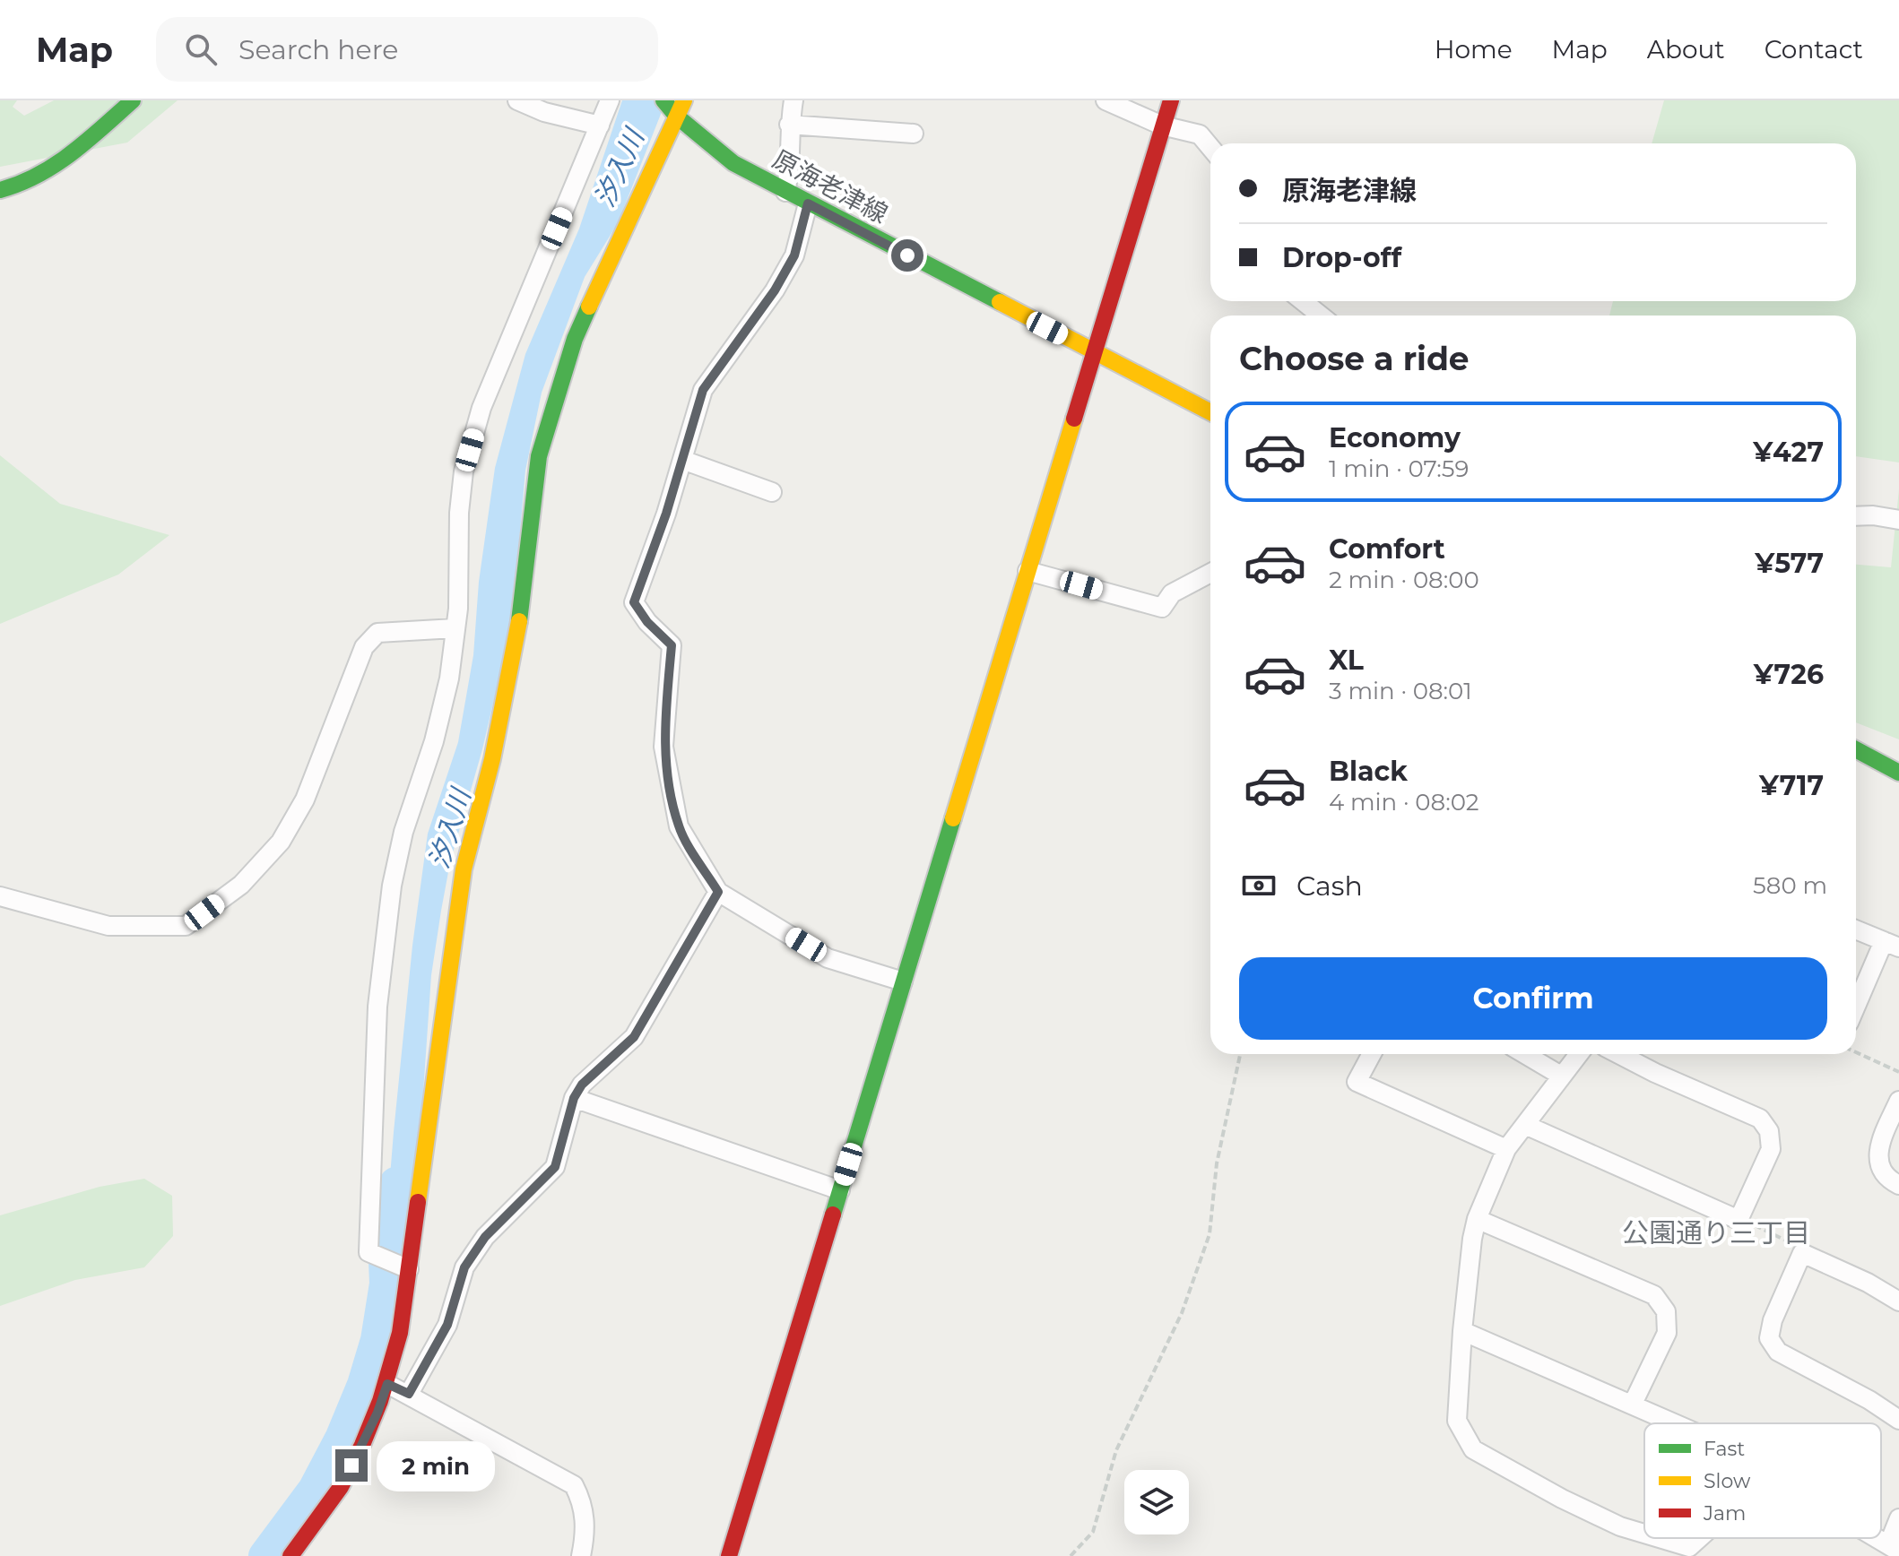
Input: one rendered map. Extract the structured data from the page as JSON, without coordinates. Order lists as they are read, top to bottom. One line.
{"streets":{"street":["原海老津線"]},"districts":["公園通り三丁目"],"water":["汐入川"],"legend":["Fast","Slow","Jam"],"page":{"header":"Map","search":"Search here","nav":["Home","Map","About","Contact"],"banner":["原海老津線","Drop-off"],"heading":"Choose a ride","list":[{"name":"Economy","note":"1 min · 07:59","value":"¥427"},{"name":"Comfort","note":"2 min · 08:00","value":"¥577"},{"name":"XL","note":"3 min · 08:01","value":"¥726"},{"name":"Black","note":"4 min · 08:02","value":"¥717"}],"pay":["Cash","580 m"],"buttons":"Confirm","bubble":"2 min"}}
